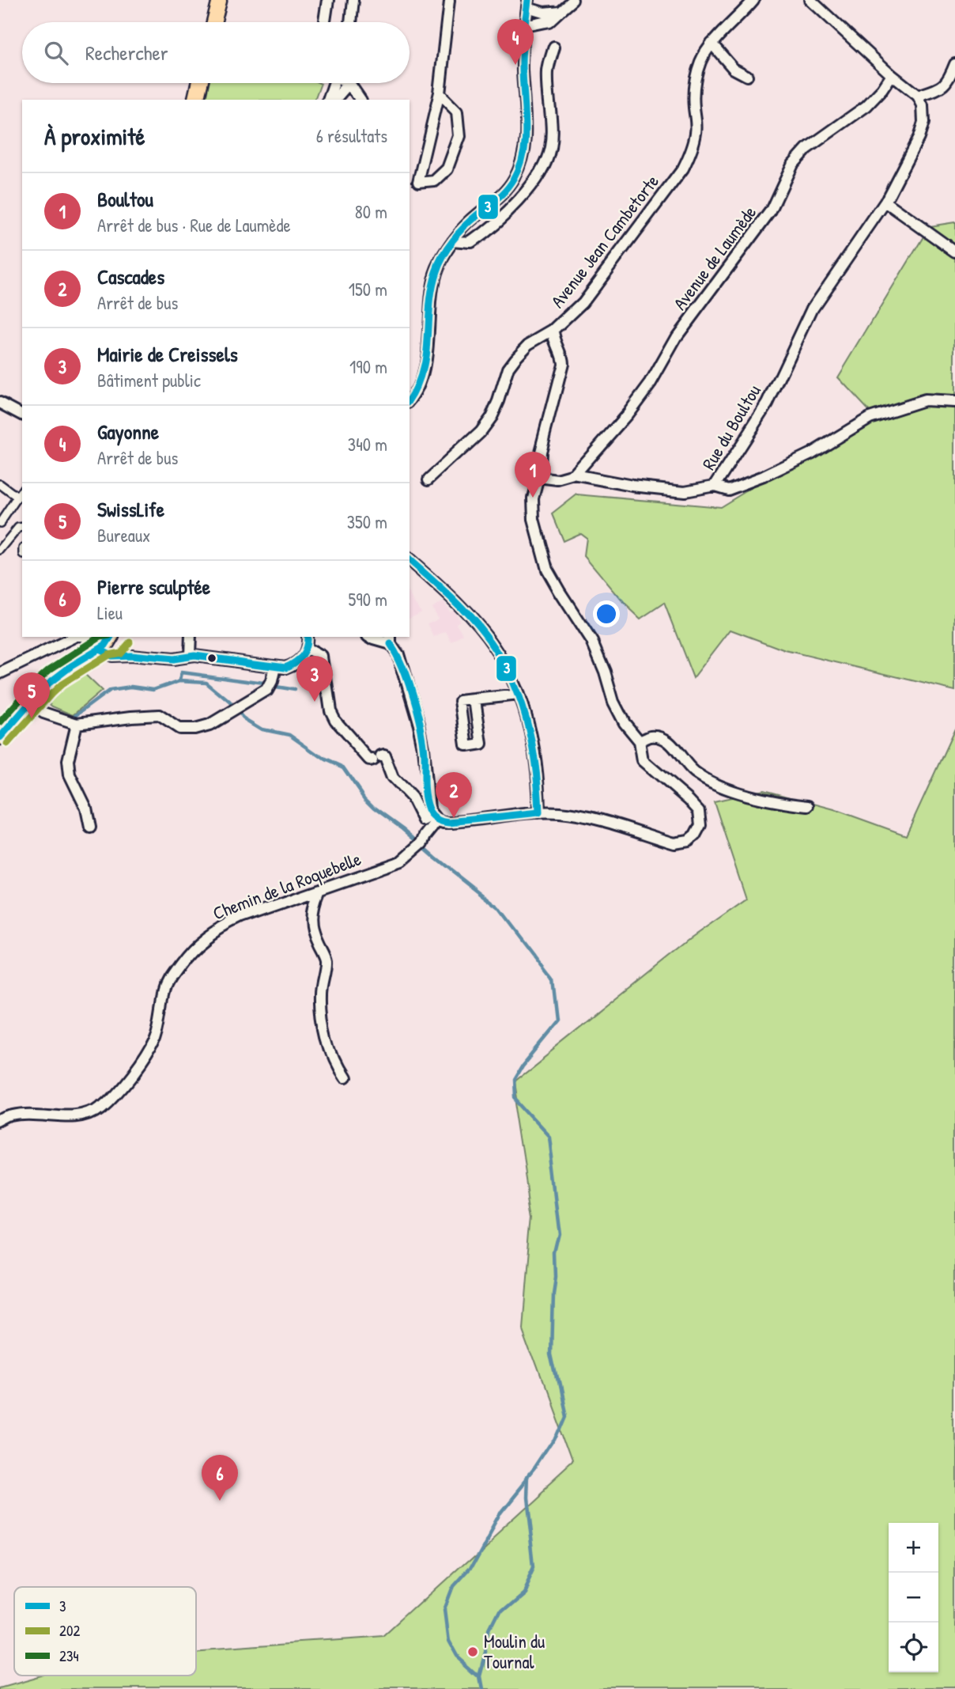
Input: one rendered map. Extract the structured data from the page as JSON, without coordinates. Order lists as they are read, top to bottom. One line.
{"streets":{"street":["Avenue Jean Cambetorte","Avenue de Laumède","Rue du Boultou","Chemin de la Roquebelle"]},"crossings":[["Avenue de Laumède","Rue du Boultou"]],"places":["Moulin du Tournal"],"lines":["transit line 3","transit line 234","transit line 202"],"legend":["3","202","234"],"page":{"pins":["4","1","3","5","2","6"],"search":"Rechercher","heading":["À proximité","6 résultats"],"list":[{"mark":"1","name":"Boultou","note":"Arrêt de bus · Rue de Laumède","value":"80 m"},{"mark":"2","name":"Cascades","note":"Arrêt de bus","value":"150 m"},{"mark":"3","name":"Mairie de Creissels","note":"Bâtiment public","value":"190 m"},{"mark":"4","name":"Gayonne","note":"Arrêt de bus","value":"340 m"},{"mark":"5","name":"SwissLife","note":"Bureaux","value":"350 m"},{"mark":"6","name":"Pierre sculptée","note":"Lieu","value":"590 m"}],"map_buttons":["+","−"]}}
